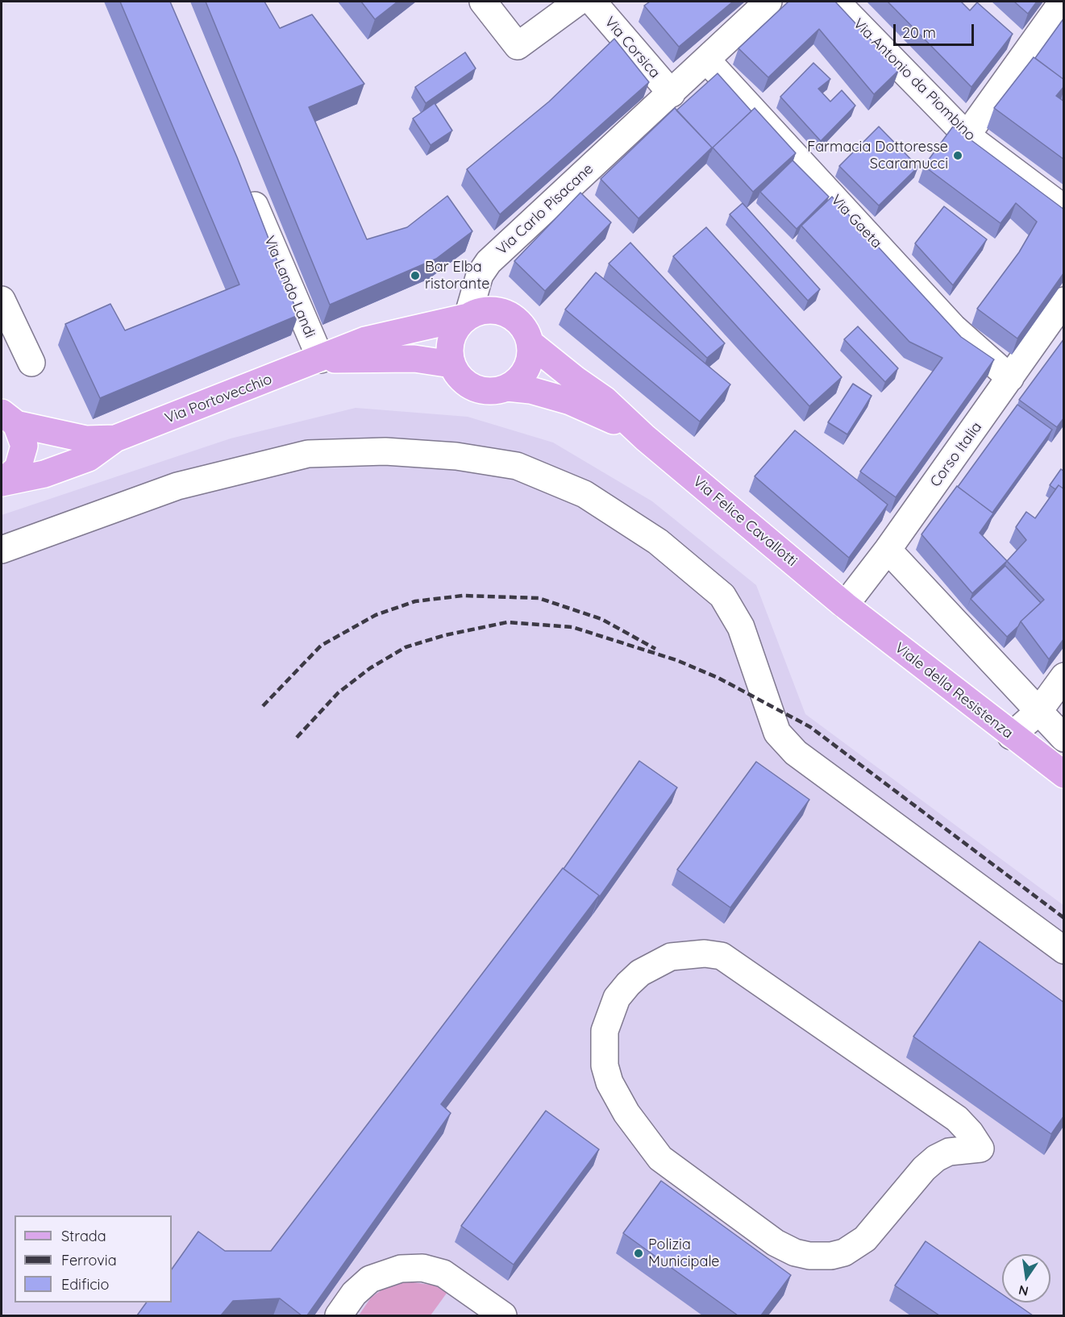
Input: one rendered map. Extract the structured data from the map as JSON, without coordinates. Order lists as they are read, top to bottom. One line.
{"streets":{"main road":["Via Portovecchio","Via Felice Cavallotti","Viale della Resistenza"],"street":["Via Corsica","Via Antonio da Piombino","Via Carlo Pisacane","Via Gaeta","Via Lando Landi","Corso Italia"]},"crossings":[["Via Corsica","Via Carlo Pisacane"],["Via Carlo Pisacane","Via Gaeta"],["Via Carlo Pisacane","Via Felice Cavallotti"],["Via Gaeta","Corso Italia"],["Via Lando Landi","Via Portovecchio"],["Corso Italia","Via Felice Cavallotti"],["Corso Italia","Viale della Resistenza"],["Via Felice Cavallotti","Viale della Resistenza"]],"places":["Farmacia Dottoresse Scaramucci","Bar Elba ristorante","Polizia Municipale"],"legend":["Strada","Ferrovia","Edificio"],"scale_bar":"20 m","north":"bottom"}
